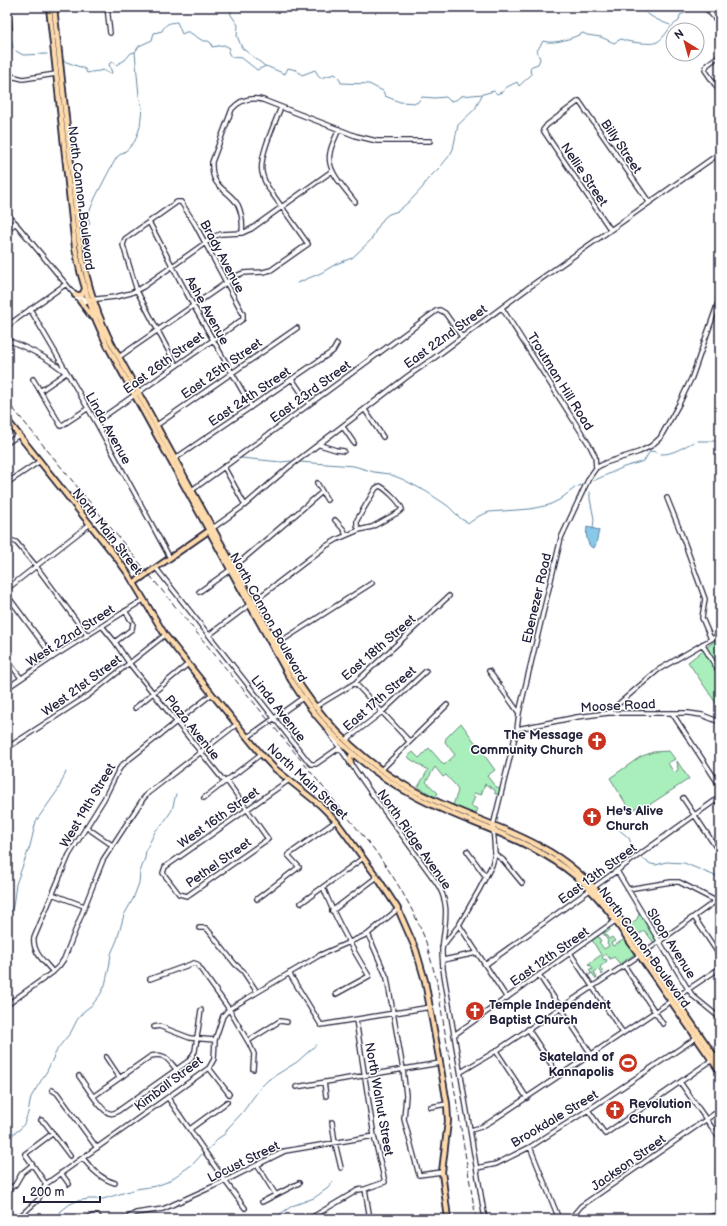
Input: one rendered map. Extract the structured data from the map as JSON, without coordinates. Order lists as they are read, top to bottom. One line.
{"streets":{"main road":["North Cannon Boulevard","East 22nd Street","North Main Street"],"street":["Billy Street","Nellie Street","Brady Avenue","Ashe Avenue","East 26th Street","East 25th Street","Troutman Hill Road","East 23rd Street","East 24th Street","Linda Avenue","Ebenezer Road","West 22nd Street","East 18th Street","West 21st Street","East 17th Street","Moose Road","Plaza Avenue","West 19th Street","West 16th Street","North Ridge Avenue","Pethel Street","East 13th Street","Sloop Avenue","East 12th Street","Kimball Street","North Walnut Street","Brookdale Street","Locust Street","Jackson Street"]},"crossings":[["Billy Street","Nellie Street"],["Billy Street","East 22nd Street"],["Nellie Street","East 22nd Street"],["North Cannon Boulevard","East 22nd Street"],["North Cannon Boulevard","East 26th Street"],["North Cannon Boulevard","East 25th Street"],["North Cannon Boulevard","East 23rd Street"],["North Cannon Boulevard","East 24th Street"],["North Cannon Boulevard","Ebenezer Road"],["North Cannon Boulevard","East 18th Street"],["North Cannon Boulevard","East 17th Street"],["North Cannon Boulevard","North Ridge Avenue"],["North Cannon Boulevard","East 13th Street"],["North Cannon Boulevard","East 12th Street"],["North Cannon Boulevard","Brookdale Street"],["Brady Avenue","Ashe Avenue"],["Brady Avenue","East 26th Street"],["Ashe Avenue","East 26th Street"],["Ashe Avenue","East 25th Street"],["Ashe Avenue","East 24th Street"],["East 22nd Street","Troutman Hill Road"],["East 22nd Street","East 23rd Street"],["East 22nd Street","Linda Avenue"],["East 22nd Street","North Main Street"],["East 26th Street","Linda Avenue"],["Troutman Hill Road","Ebenezer Road"],["Linda Avenue","East 17th Street"],["North Main Street","West 22nd Street"],["North Main Street","West 21st Street"],["North Main Street","West 19th Street"],["North Main Street","West 16th Street"],["Ebenezer Road","Moose Road"],["Ebenezer Road","North Ridge Avenue"],["West 22nd Street","Plaza Avenue"],["West 21st Street","Plaza Avenue"],["East 17th Street","North Ridge Avenue"],["Plaza Avenue","West 19th Street"],["Plaza Avenue","West 16th Street"],["Plaza Avenue","Pethel Street"],["West 16th Street","Pethel Street"],["North Ridge Avenue","East 12th Street"],["North Ridge Avenue","Brookdale Street"],["East 13th Street","Sloop Avenue"],["North Walnut Street","Locust Street"]],"places":{"church":["The Message Community Church","He's Alive Church","Temple Independent Baptist Church","Revolution Church"],"sports":["Skateland of Kannapolis"]},"scale_bar":"200 m","north":"top left"}
